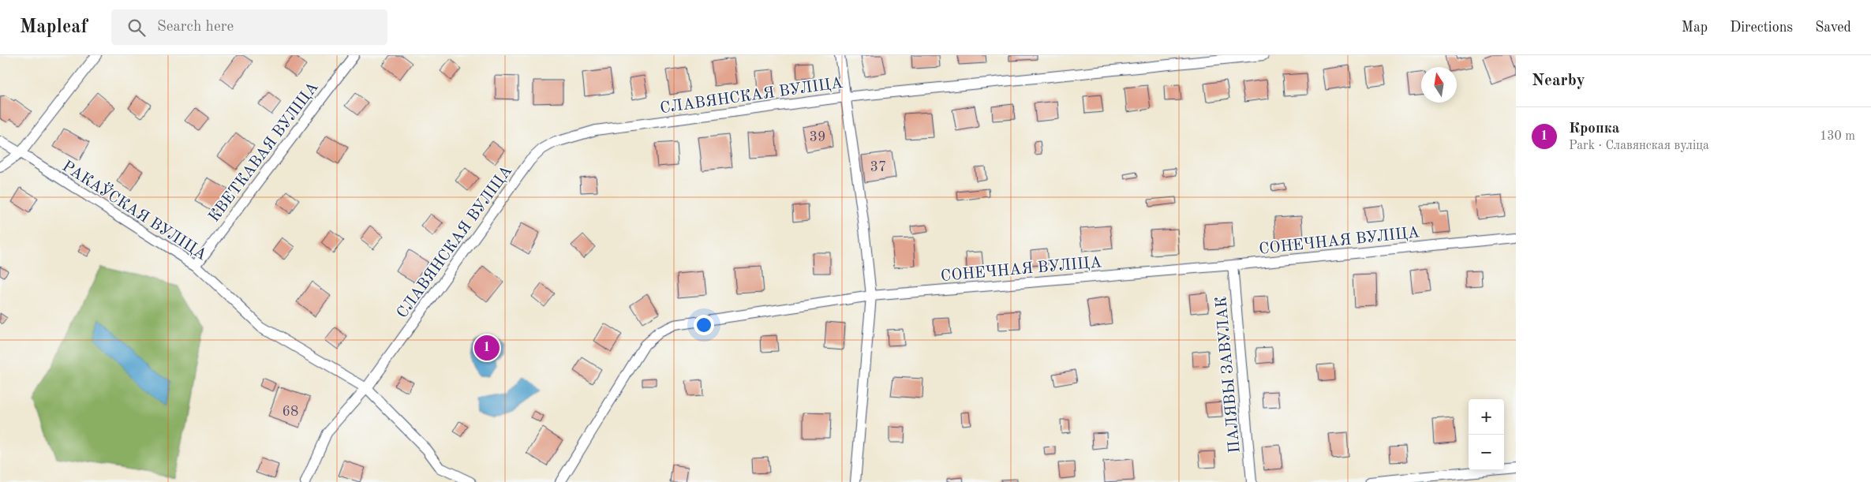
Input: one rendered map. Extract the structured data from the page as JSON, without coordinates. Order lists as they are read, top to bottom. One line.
{"streets":{"street":["СЛАВЯНСКАЯ ВУЛІЦА","КВЕТКАВАЯ ВУЛІЦА","РАКАЎСКАЯ ВУЛІЦА","СОНЕЧНАЯ ВУЛІЦА","ПАЛЯВЫ ЗАВУЛАК"]},"crossings":[["СЛАВЯНСКАЯ ВУЛІЦА","РАКАЎСКАЯ ВУЛІЦА"],["КВЕТКАВАЯ ВУЛІЦА","РАКАЎСКАЯ ВУЛІЦА"],["СОНЕЧНАЯ ВУЛІЦА","ПАЛЯВЫ ЗАВУЛАК"]],"house_numbers":["39","37","68"],"north":"top","page":{"header":"Mapleaf","search":"Search here","nav":["Map","Directions","Saved"],"heading":"Nearby","list":[{"mark":"1","name":"Кропка","note":"Park · Славянская вуліца","value":"130 m"}],"pins":"1","map_buttons":["+","−"]}}
